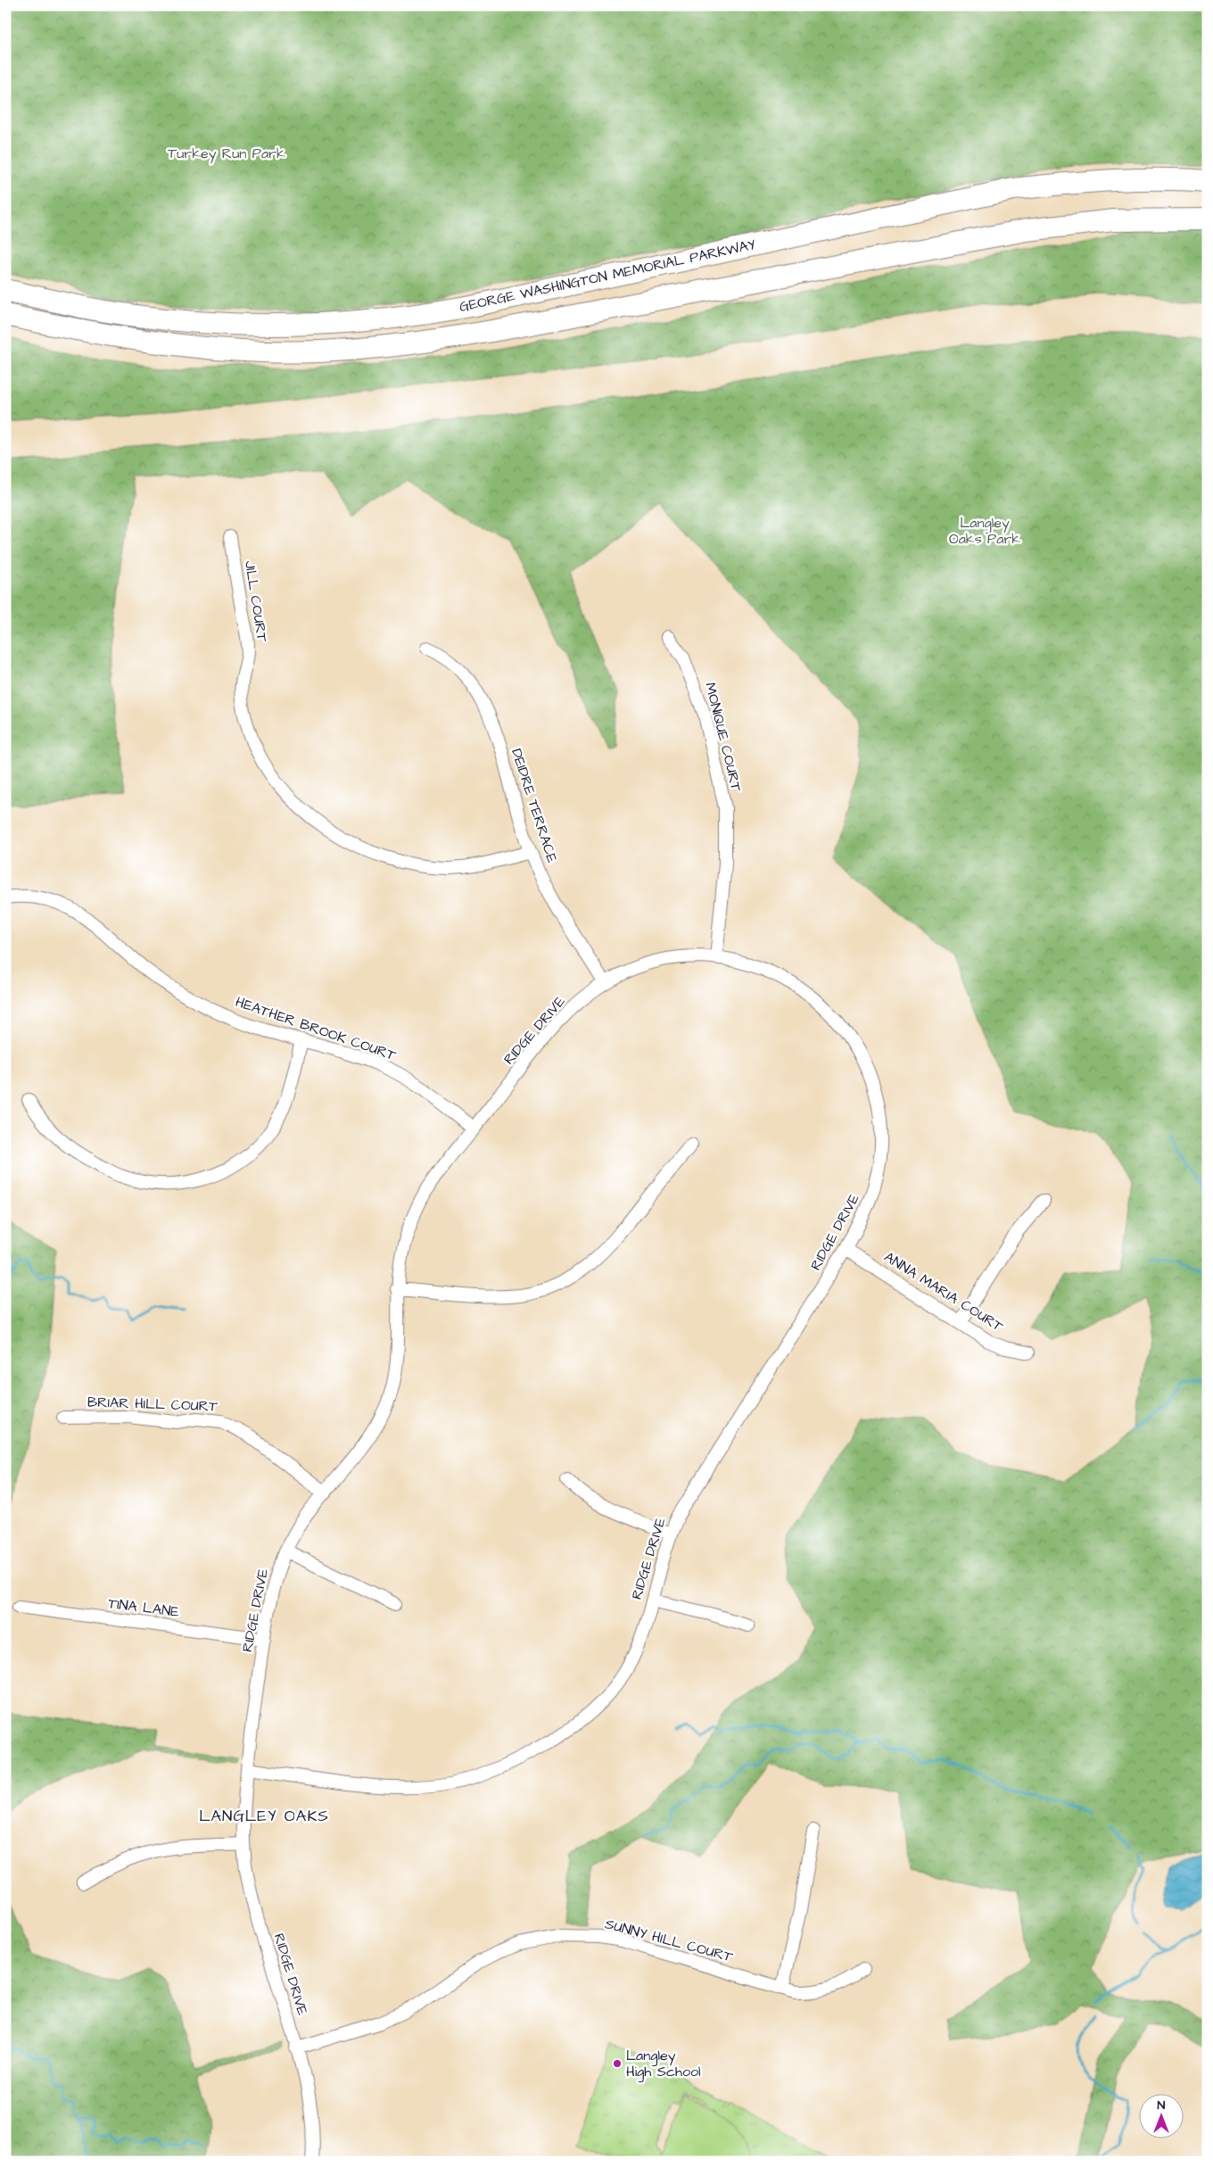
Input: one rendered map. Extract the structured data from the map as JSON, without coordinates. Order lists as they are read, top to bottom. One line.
{"streets":{"highway":["GEORGE WASHINGTON MEMORIAL PARKWAY"],"street":["JILL COURT","MONIQUE COURT","DEIDRE TERRACE","HEATHER BROOK COURT","RIDGE DRIVE","ANNA MARIA COURT","BRIAR HILL COURT","TINA LANE","SUNNY HILL COURT"]},"crossings":[["JILL COURT","DEIDRE TERRACE"],["MONIQUE COURT","RIDGE DRIVE"],["DEIDRE TERRACE","RIDGE DRIVE"],["HEATHER BROOK COURT","RIDGE DRIVE"],["RIDGE DRIVE","ANNA MARIA COURT"],["RIDGE DRIVE","BRIAR HILL COURT"],["RIDGE DRIVE","TINA LANE"],["RIDGE DRIVE","SUNNY HILL COURT"]],"districts":["LANGLEY OAKS"],"parks":["Turkey Run Park","Langley Oaks Park"],"places":["Langley High School"],"north":"top"}
